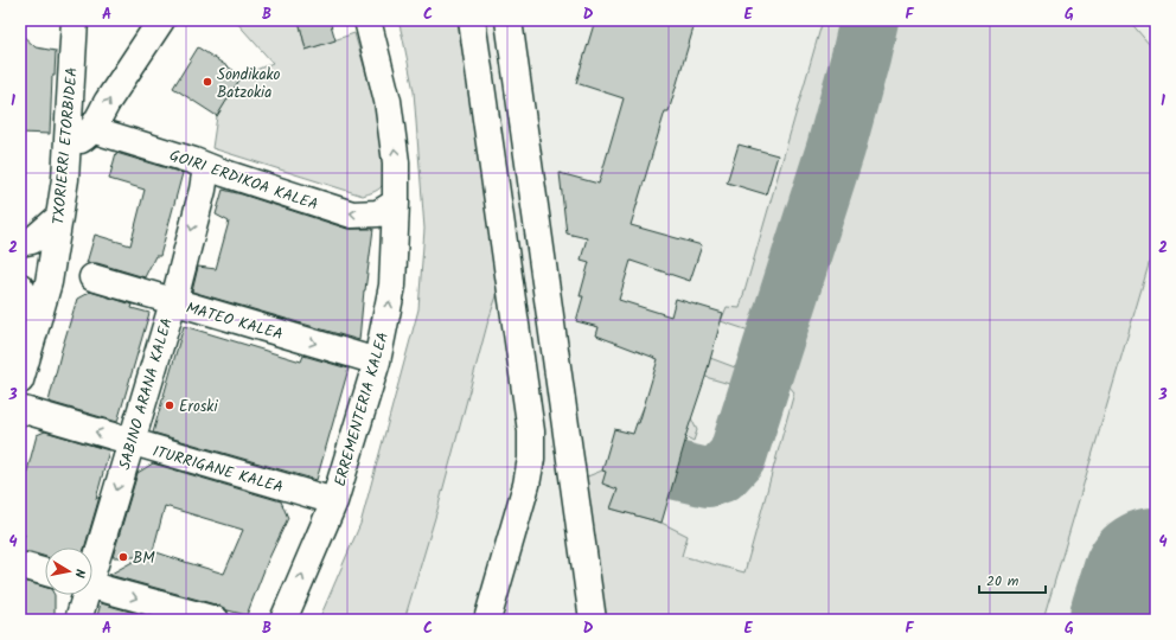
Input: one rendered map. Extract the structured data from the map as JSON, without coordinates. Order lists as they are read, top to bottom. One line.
{"streets":{"street":["TXORIERRI ETORBIDEA","GOIRI ERDIKOA KALEA","MATEO KALEA","SABINO ARANA KALEA","ERREMENTERIA KALEA","ITURRIGANE KALEA"]},"crossings":[["GOIRI ERDIKOA KALEA","SABINO ARANA KALEA"],["GOIRI ERDIKOA KALEA","ERREMENTERIA KALEA"],["MATEO KALEA","SABINO ARANA KALEA"],["MATEO KALEA","ERREMENTERIA KALEA"],["SABINO ARANA KALEA","ITURRIGANE KALEA"],["ERREMENTERIA KALEA","ITURRIGANE KALEA"]],"one_way":["GOIRI ERDIKOA KALEA","MATEO KALEA","SABINO ARANA KALEA","ITURRIGANE KALEA"],"places":["Sondikako Batzokia","Eroski","BM"],"scale_bar":"20 m","north":"right","grid":{"columns":["A","B","C","D","E","F","G"],"rows":["1","2","3","4"]}}
